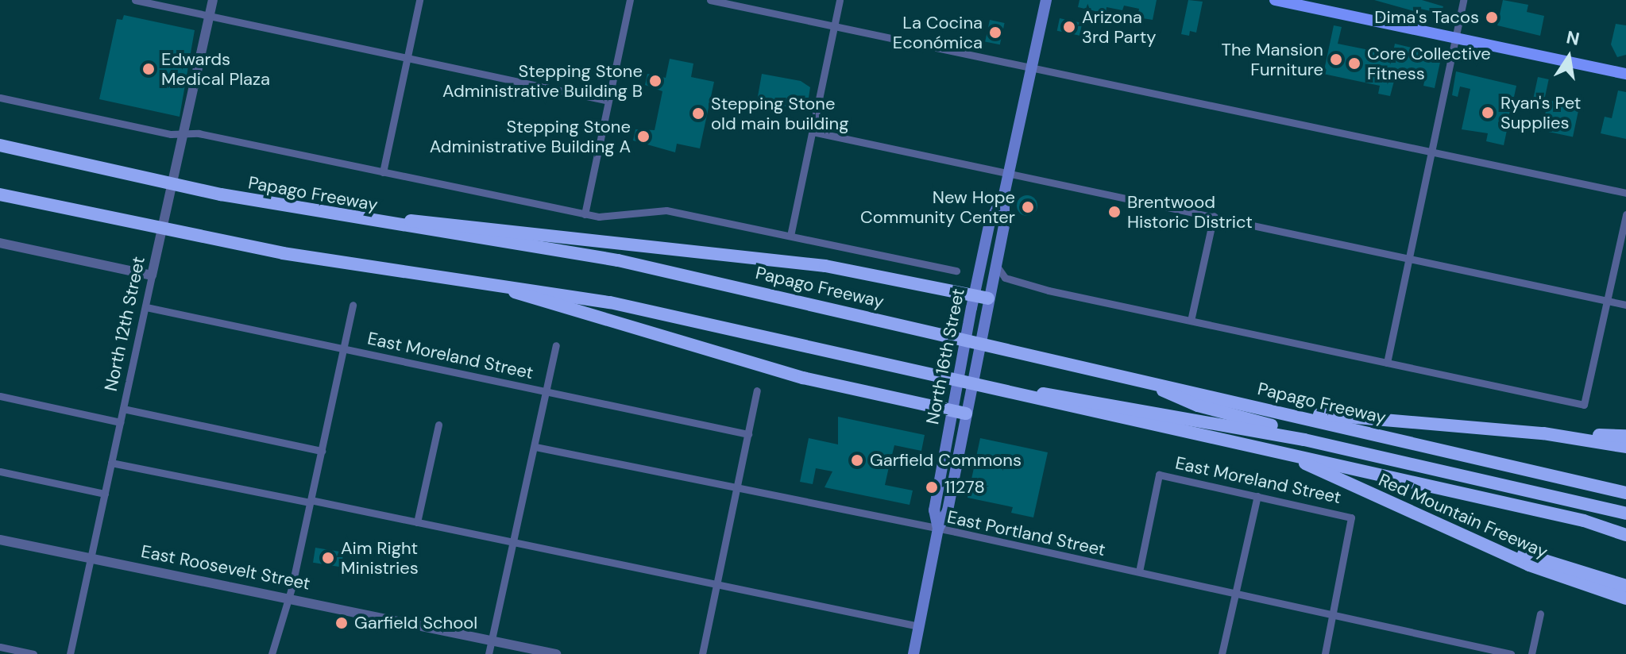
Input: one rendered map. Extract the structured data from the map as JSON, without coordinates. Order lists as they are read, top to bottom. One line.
{"streets":{"highway":["Papago Freeway","Red Mountain Freeway"],"main road":["North 16th Street"],"street":["North 12th Street","East Moreland Street","East Portland Street","East Roosevelt Street"]},"crossings":[["North 12th Street","East Moreland Street"],["North 12th Street","East Roosevelt Street"],["East Moreland Street","East Portland Street"],["North 16th Street","East Portland Street"]],"places":["Dima's Tacos","Arizona 3rd Party","La Cocina Económica","The Mansion Furniture","Core Collective Fitness","Edwards Medical Plaza","Stepping Stone Administrative Building B","Ryan's Pet Supplies","Stepping Stone old main building","Stepping Stone Administrative Building A","New Hope Community Center","Brentwood Historic District","Garfield Commons","11278","Aim Right Ministries","Garfield School"],"north":"top"}
